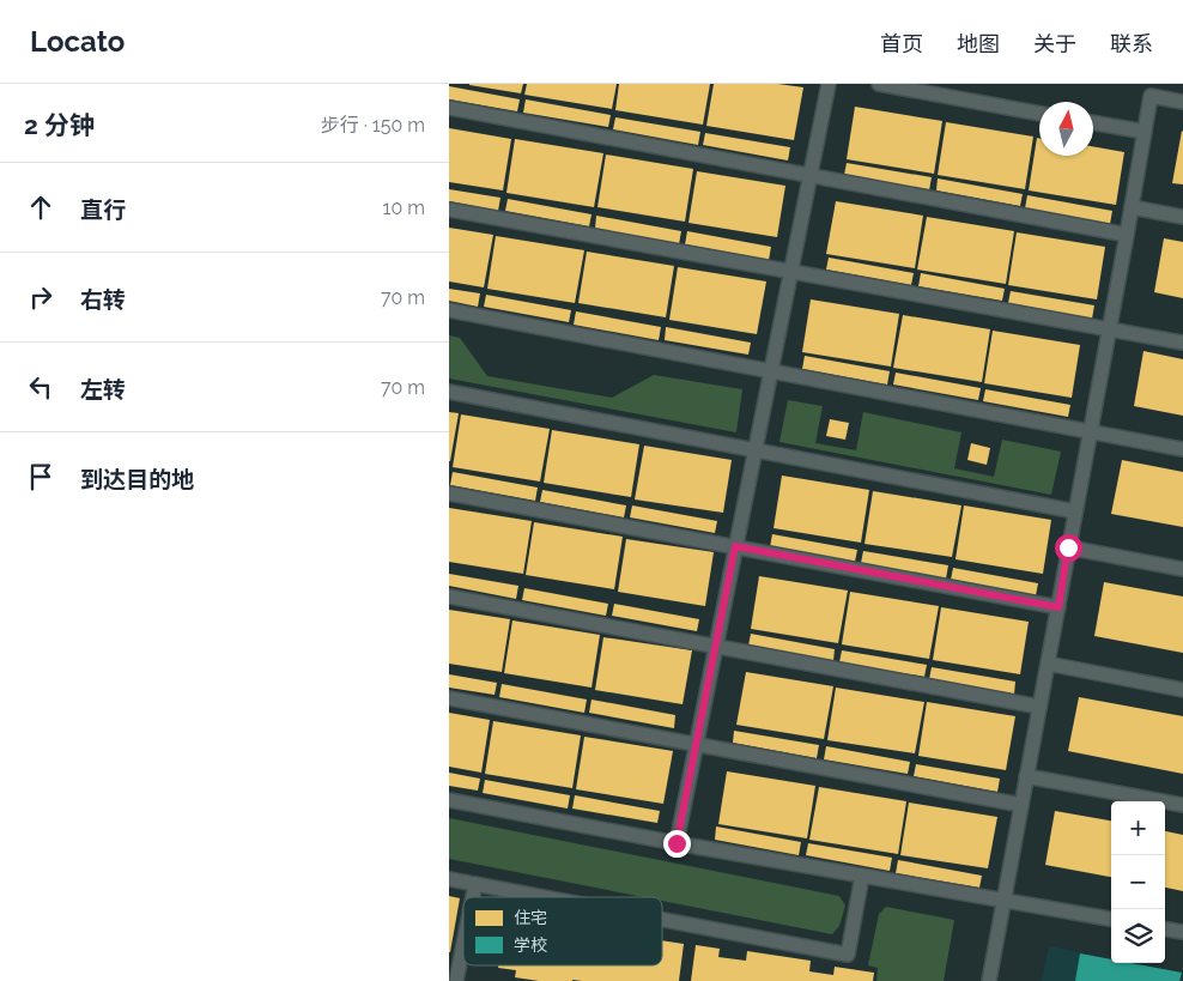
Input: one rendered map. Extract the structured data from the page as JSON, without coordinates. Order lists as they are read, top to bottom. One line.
{"legend":["住宅","学校"],"north":"top","page":{"header":"Locato","nav":["首页","地图","关于","联系"],"heading":["2 分钟","步行 · 150 m"],"list":[["直行","10 m"],["右转","70 m"],["左转","70 m"],"到达目的地"],"map_buttons":["+","−"]}}
